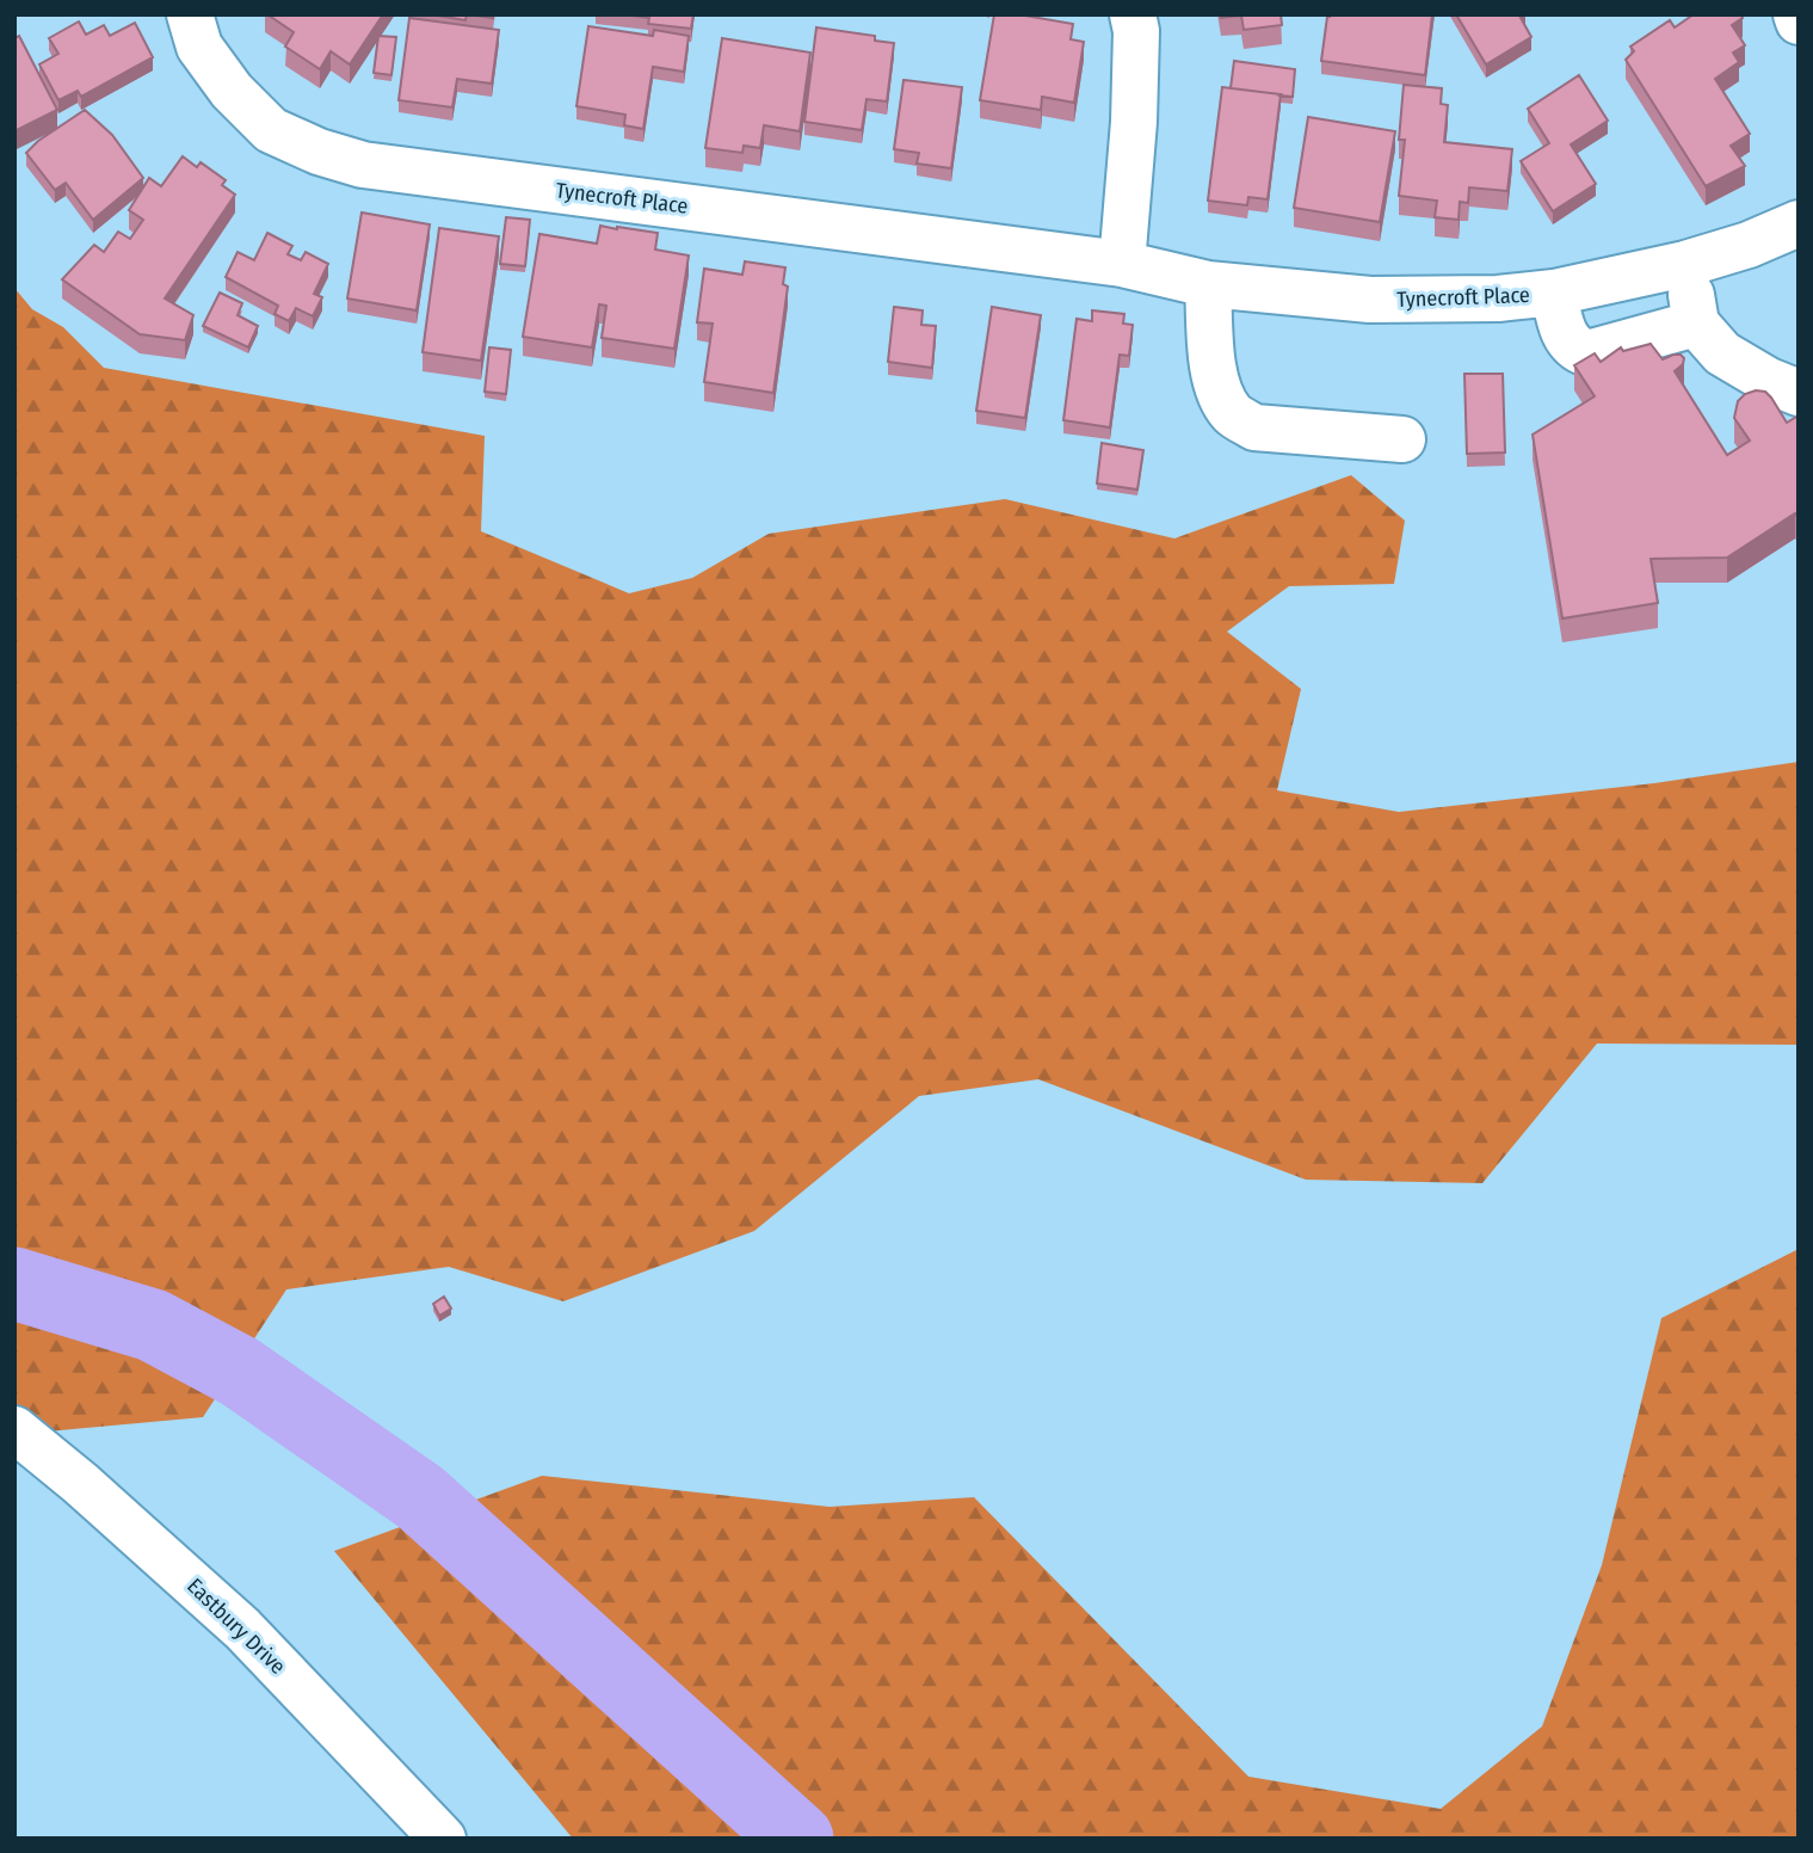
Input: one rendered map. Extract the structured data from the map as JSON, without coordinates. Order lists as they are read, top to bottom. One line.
{"streets":{"street":["Tynecroft Place","Eastbury Drive"]}}
